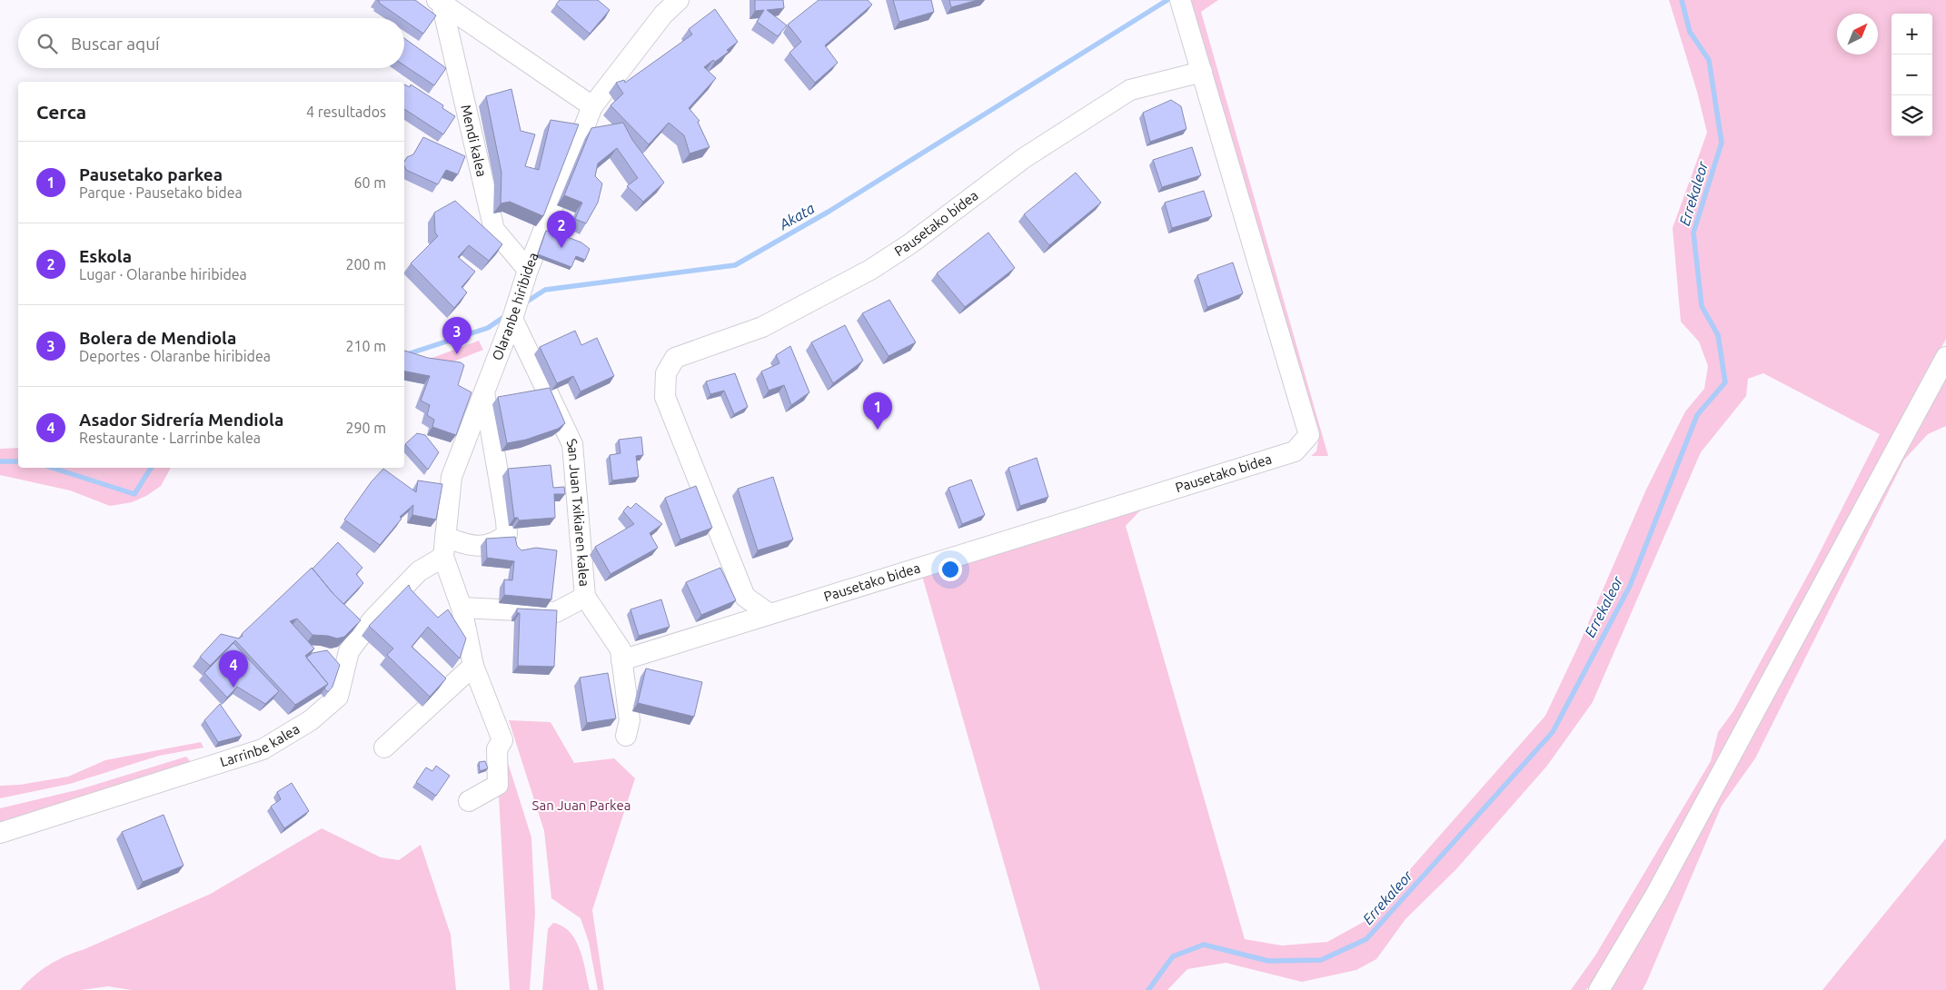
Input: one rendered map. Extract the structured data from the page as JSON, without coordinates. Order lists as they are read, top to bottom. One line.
{"streets":{"street":["Mendi kalea","Pausetako bidea","Olaranbe hiribidea","San Juan Txikiaren kalea","Larrinbe kalea"]},"crossings":[["Mendi kalea","Olaranbe hiribidea"],["Pausetako bidea","San Juan Txikiaren kalea"],["Olaranbe hiribidea","San Juan Txikiaren kalea"],["Olaranbe hiribidea","Larrinbe kalea"]],"water":["Errekaleor","Akata"],"parks":["San Juan Parkea"],"north":"top right","page":{"map_buttons":["+","−"],"search":"Buscar aquí","heading":["Cerca","4 resultados"],"list":[{"mark":"1","name":"Pausetako parkea","note":"Parque · Pausetako bidea","value":"60 m"},{"mark":"2","name":"Eskola","note":"Lugar · Olaranbe hiribidea","value":"200 m"},{"mark":"3","name":"Bolera de Mendiola","note":"Deportes · Olaranbe hiribidea","value":"210 m"},{"mark":"4","name":"Asador Sidrería Mendiola","note":"Restaurante · Larrinbe kalea","value":"290 m"}],"pins":["2","3","1","4"]}}
